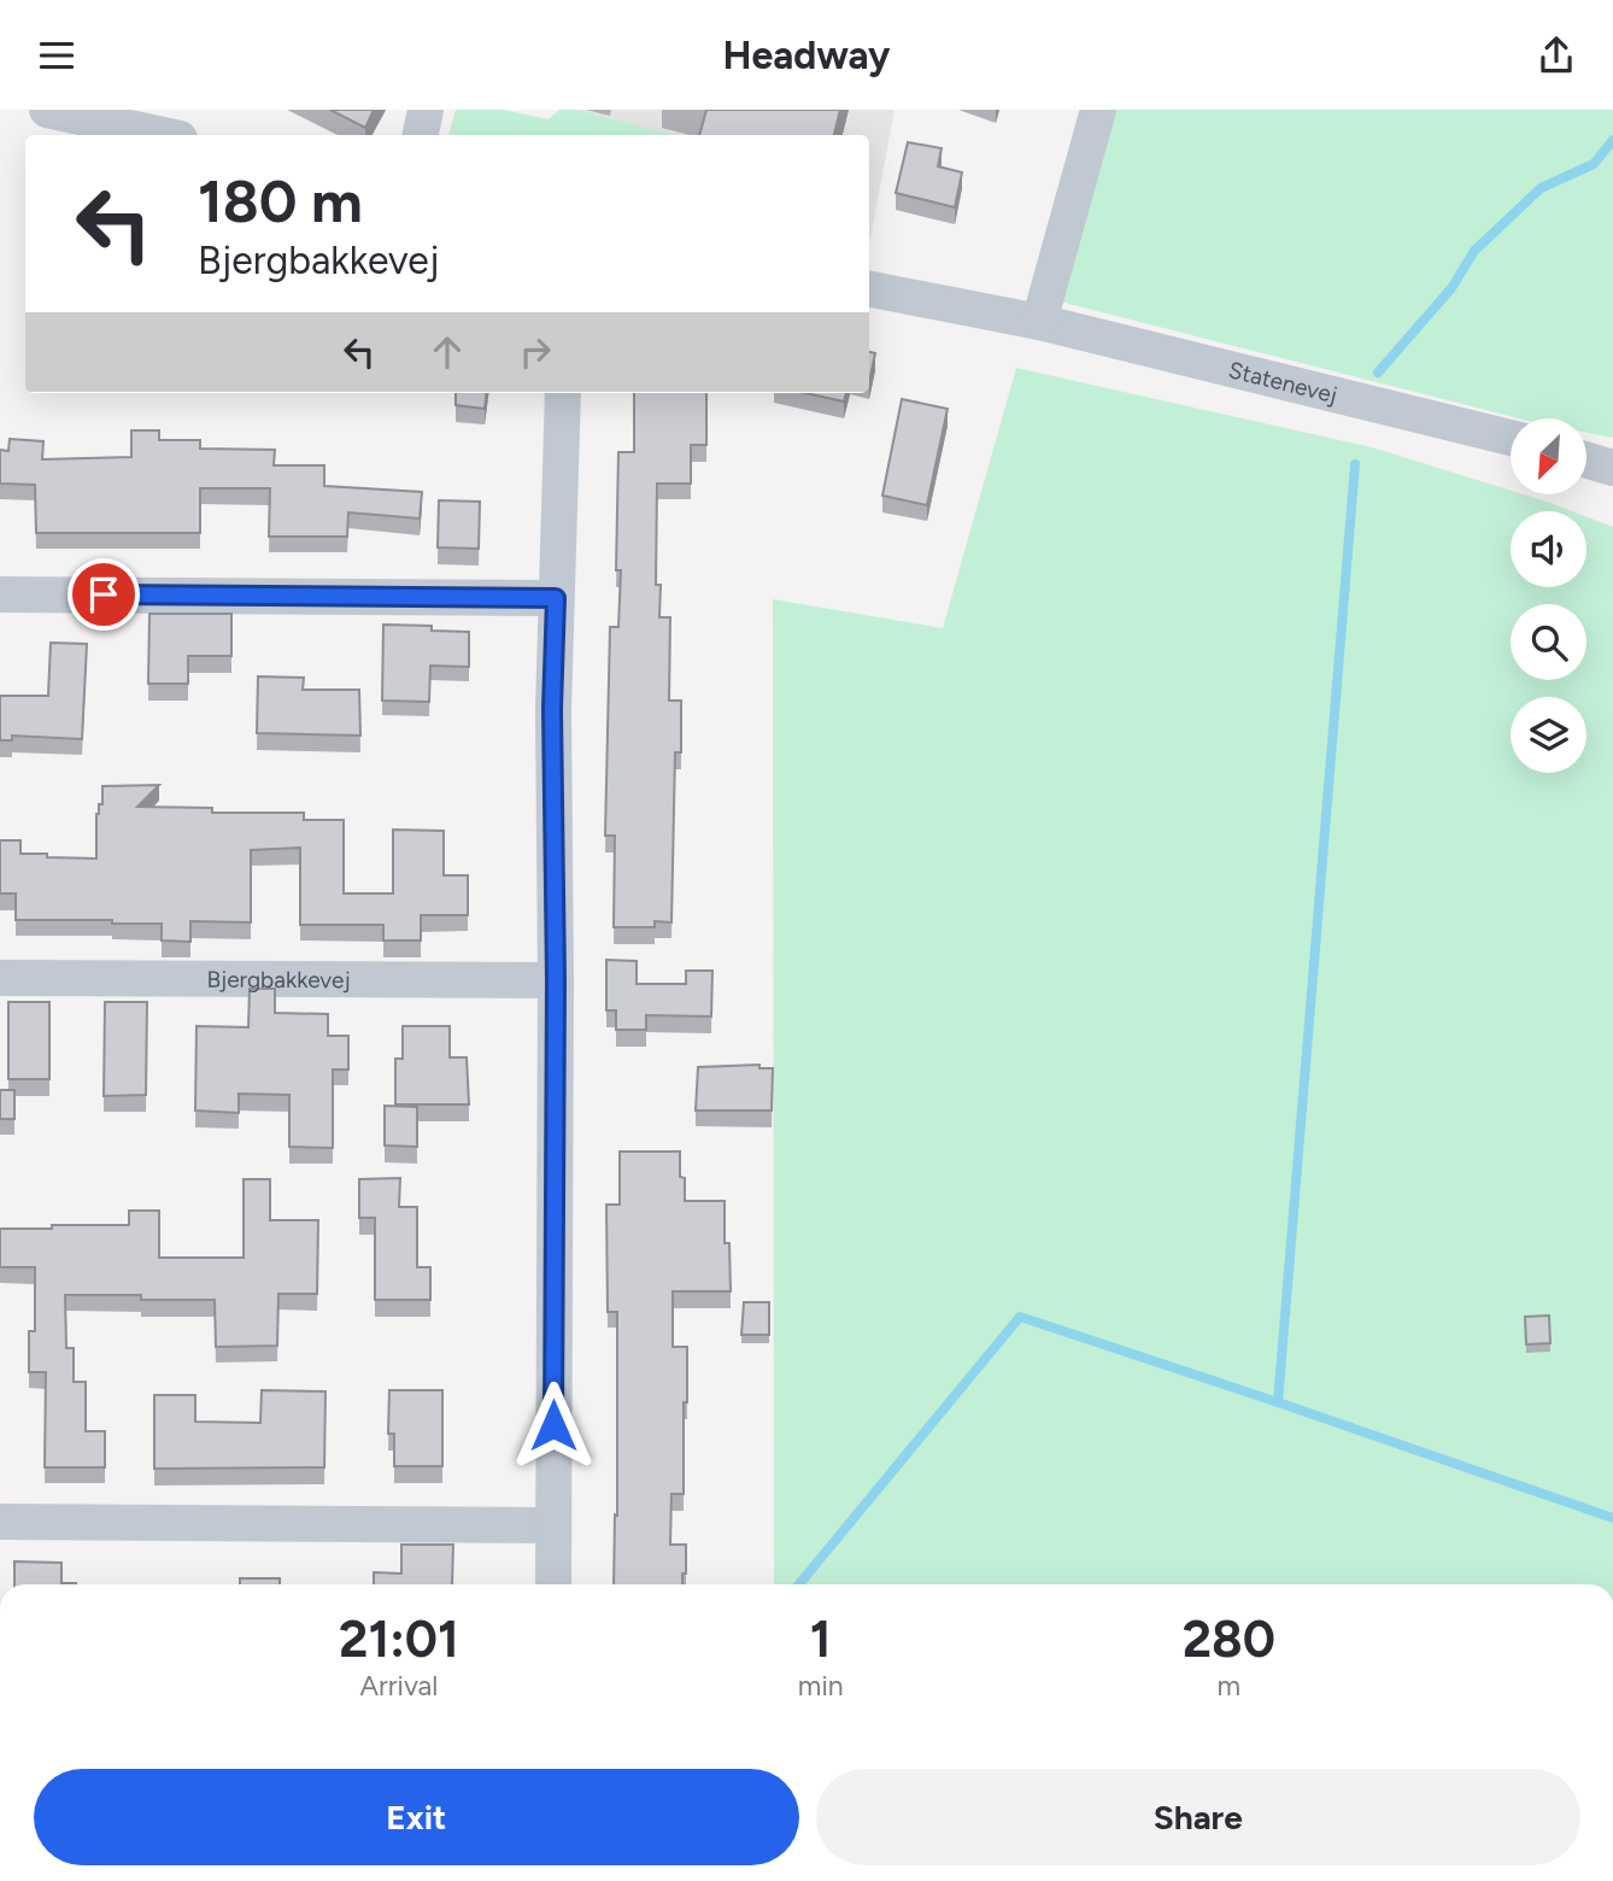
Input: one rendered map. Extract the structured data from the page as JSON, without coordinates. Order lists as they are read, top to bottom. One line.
{"streets":{"street":["Statenevej","Bjergbakkevej"]},"north":"bottom left","page":{"header":"Headway","turn":["180 m","Bjergbakkevej"],"eta":["21:01","Arrival","1","min","280","m"],"buttons":["Exit","Share"]}}
